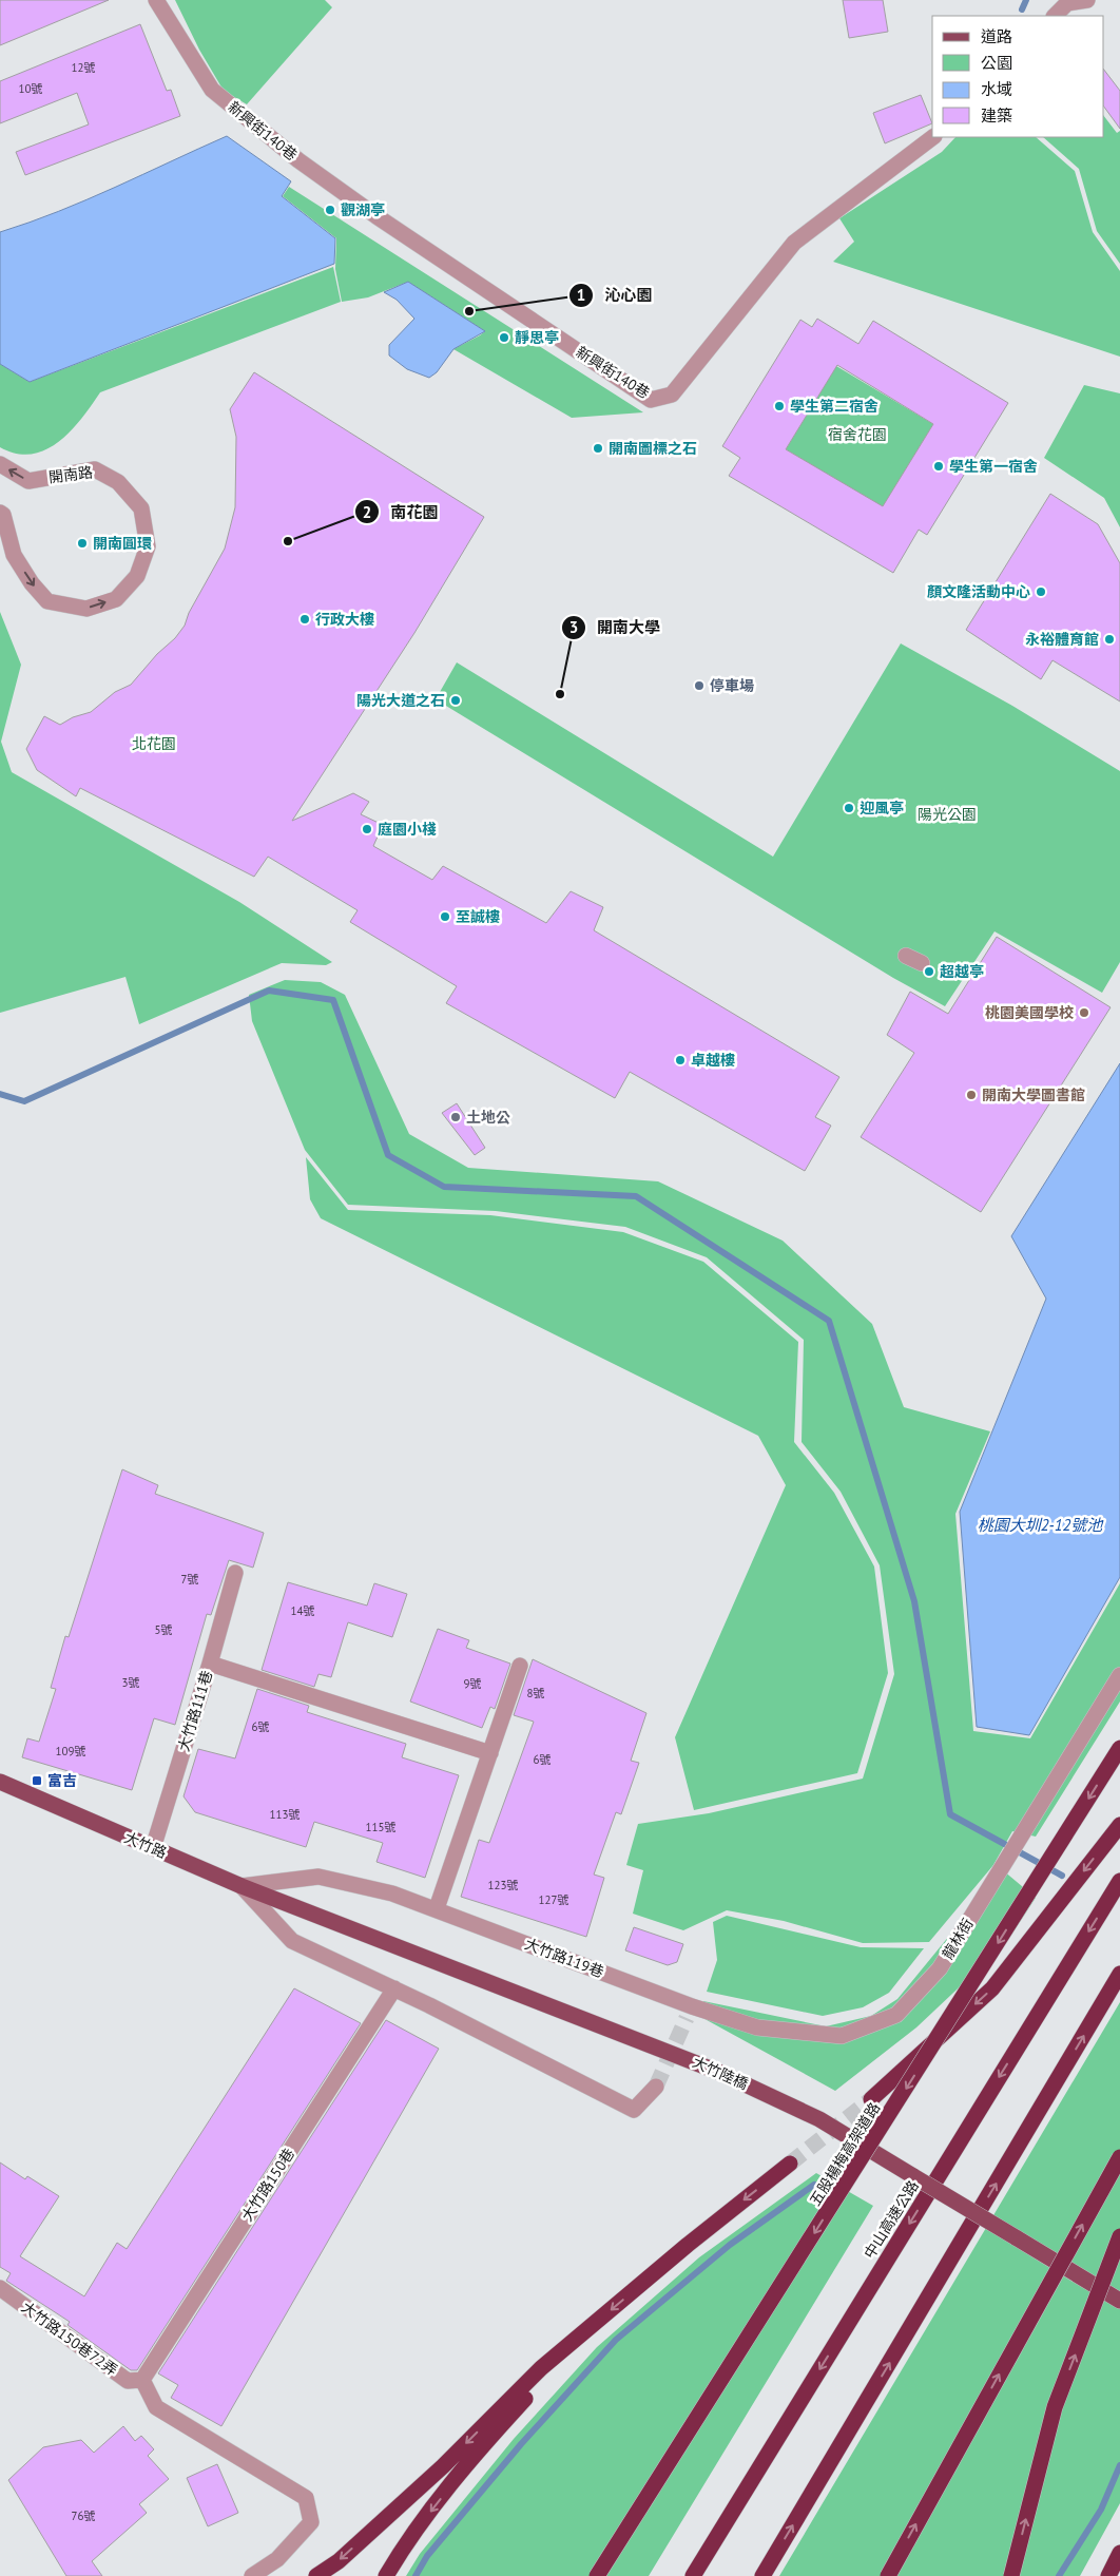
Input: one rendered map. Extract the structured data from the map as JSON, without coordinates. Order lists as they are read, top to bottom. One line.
{"streets":{"highway":["五股楊梅高架道路","中山高速公路"],"main road":["大竹路","大竹陸橋"],"street":["新興街140巷","開南路","大竹路111巷","龍林街","大竹路119巷","大竹路150巷","大竹路150巷72弄"]},"crossings":[["大竹路111巷","大竹路"],["大竹路","大竹路119巷"],["大竹路","大竹陸橋"],["龍林街","大竹路119巷"],["大竹路150巷","大竹路150巷72弄"]],"water":["桃園大圳2-12號池"],"parks":["宿舍花園","北花園","陽光公園"],"places":{"other":["觀湖亭","沁心園","靜思亭","學生第二宿舍","開南圖標之石","學生第一宿舍","南花園","開南圓環","顏文隆活動中心","行政大樓","永裕體育館","停車場","開南大學","陽光大道之石","迎風亭","庭園小棧","至誠樓","超越亭","桃園美國學校","卓越樓","開南大學圖書館","土地公"],"transit":["富吉"]},"house_numbers":["12號","10號","7號","14號","5號","3號","9號","8號","6號","109號","6號","113號","115號","123號","127號","76號"],"legend":["道路","公園","水域","建築"]}
